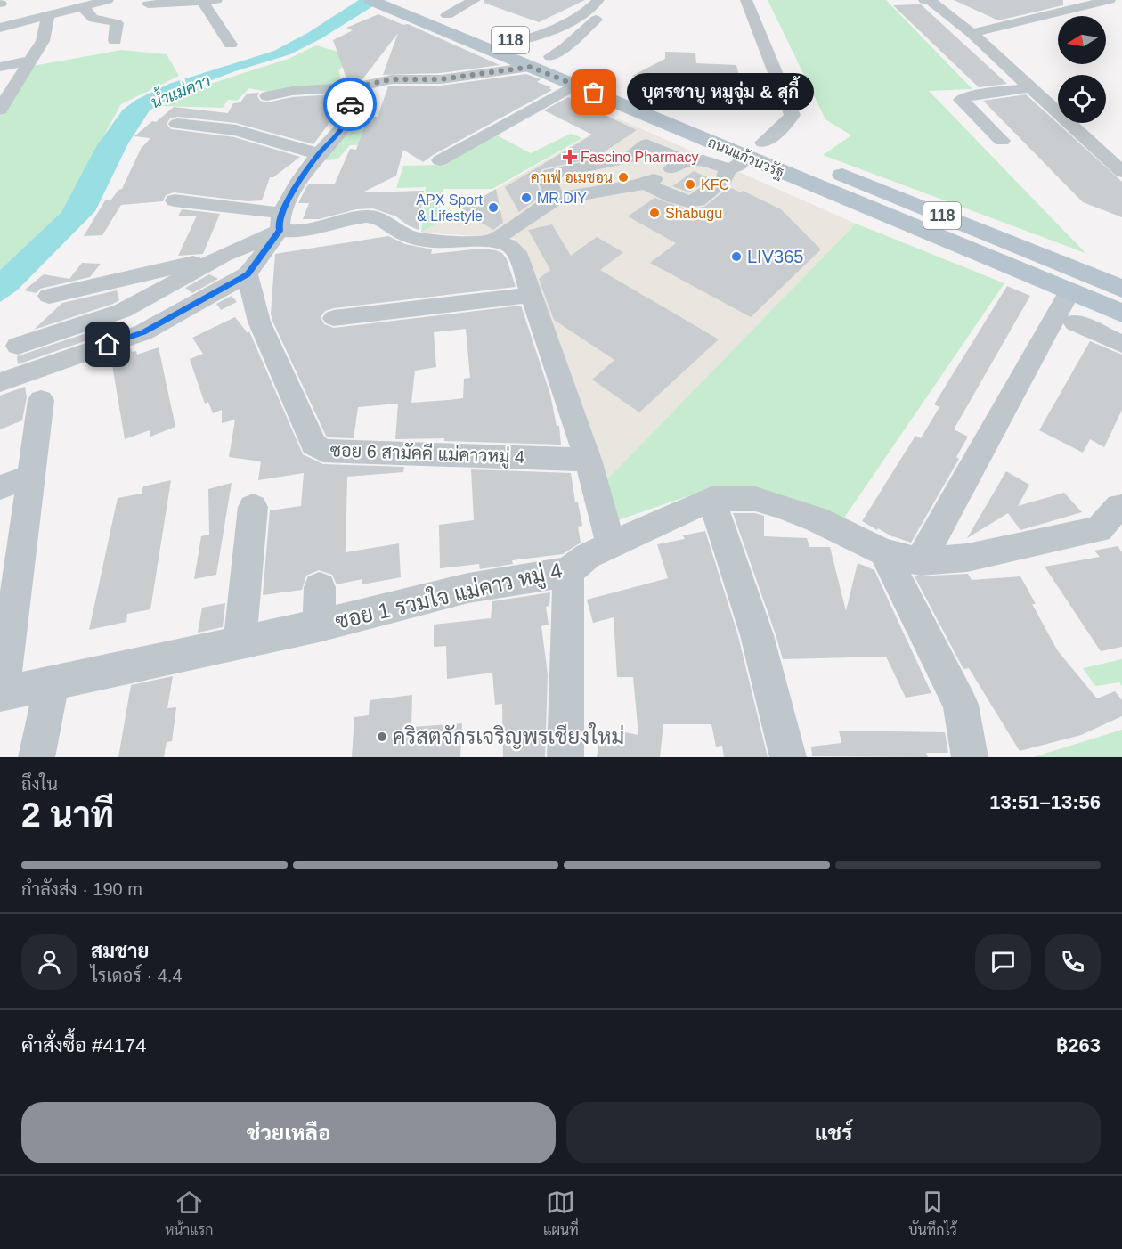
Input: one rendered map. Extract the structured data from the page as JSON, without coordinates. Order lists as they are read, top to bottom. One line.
{"streets":{"main road":["118","ถนนแก้วนวรัฐ"],"street":["ซอย 6 สามัคคี แม่คาวหมู่ 4","ซอย 1 รวมใจ แม่คาว หมู่ 4"]},"water":["น้ำแม่คาว"],"places":{"other":["บุตรชาบู หมูจุ่ม & สุกี้","คาเฟ่ อเมซอน","KFC","MR.DIY","APX Sport & Lifestyle","Shabugu","LIV365","คริสตจักรเจริญพรเชียงใหม่"],"health":["Fascino Pharmacy"]},"north":"left","page":{"bubble":"บุตรชาบู หมูจุ่ม & สุกี้","heading":["2 นาที","ถึงใน","13:51–13:56"],"panel":["สมชาย","ไรเดอร์ · 4.4","คำสั่งซื้อ #4174","฿263"],"bar":"กำลังส่ง · 190 m","buttons":["ช่วยเหลือ","แชร์"],"tabs":["หน้าแรก","แผนที่","บันทึกไว้"]}}
